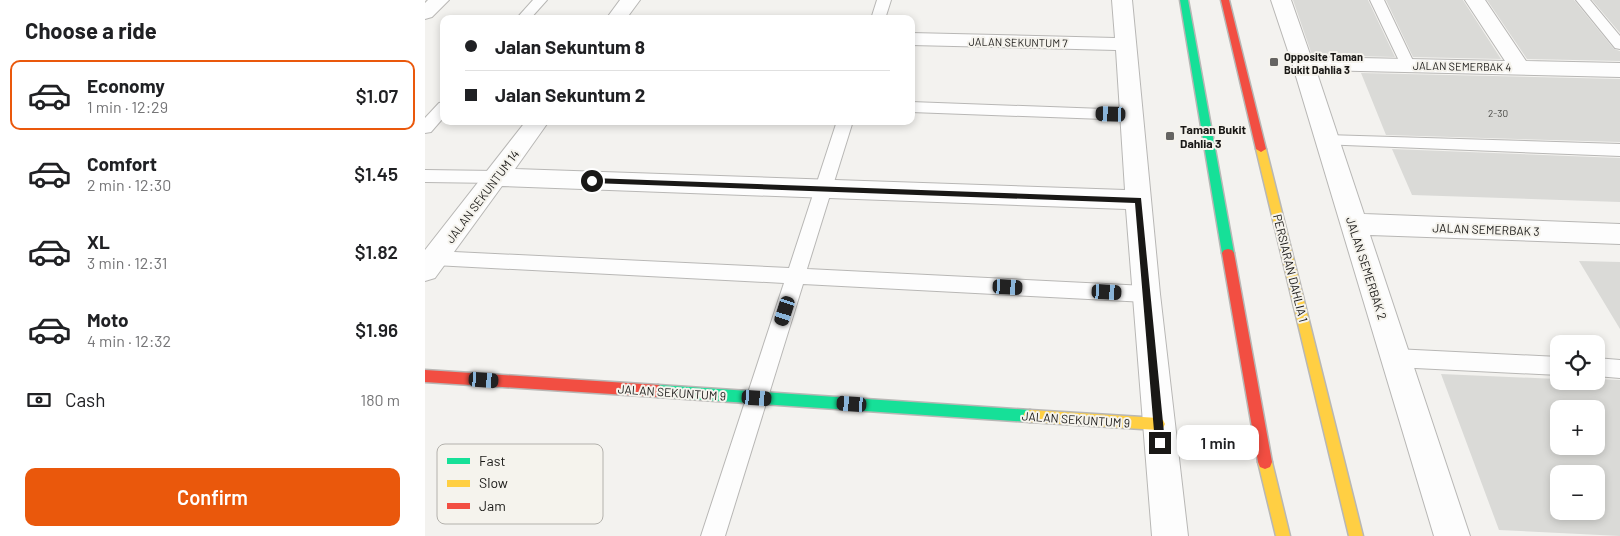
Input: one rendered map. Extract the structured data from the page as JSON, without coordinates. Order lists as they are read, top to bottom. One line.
{"streets":{"street":["JALAN SEKUNTUM 7","JALAN SEMERBAK 4","JALAN SEKUNTUM 14","JALAN SEMERBAK 3","PERSIARAN DAHLIA 1","JALAN SEMERBAK 2","JALAN SEKUNTUM 9"]},"crossings":[["JALAN SEMERBAK 4","JALAN SEMERBAK 2"],["JALAN SEMERBAK 3","JALAN SEMERBAK 2"]],"places":{"transit":["Opposite Taman Bukit Dahlia 3","Taman Bukit Dahlia 3"]},"house_numbers":["2-30"],"legend":["Fast","Slow","Jam"],"page":{"heading":"Choose a ride","banner":["Jalan Sekuntum 8","Jalan Sekuntum 2"],"list":[{"name":"Economy","note":"1 min · 12:29","value":"$1.07"},{"name":"Comfort","note":"2 min · 12:30","value":"$1.45"},{"name":"XL","note":"3 min · 12:31","value":"$1.82"},{"name":"Moto","note":"4 min · 12:32","value":"$1.96"}],"map_buttons":["+","−"],"pay":["Cash","180 m"],"bubble":"1 min","buttons":"Confirm"}}
